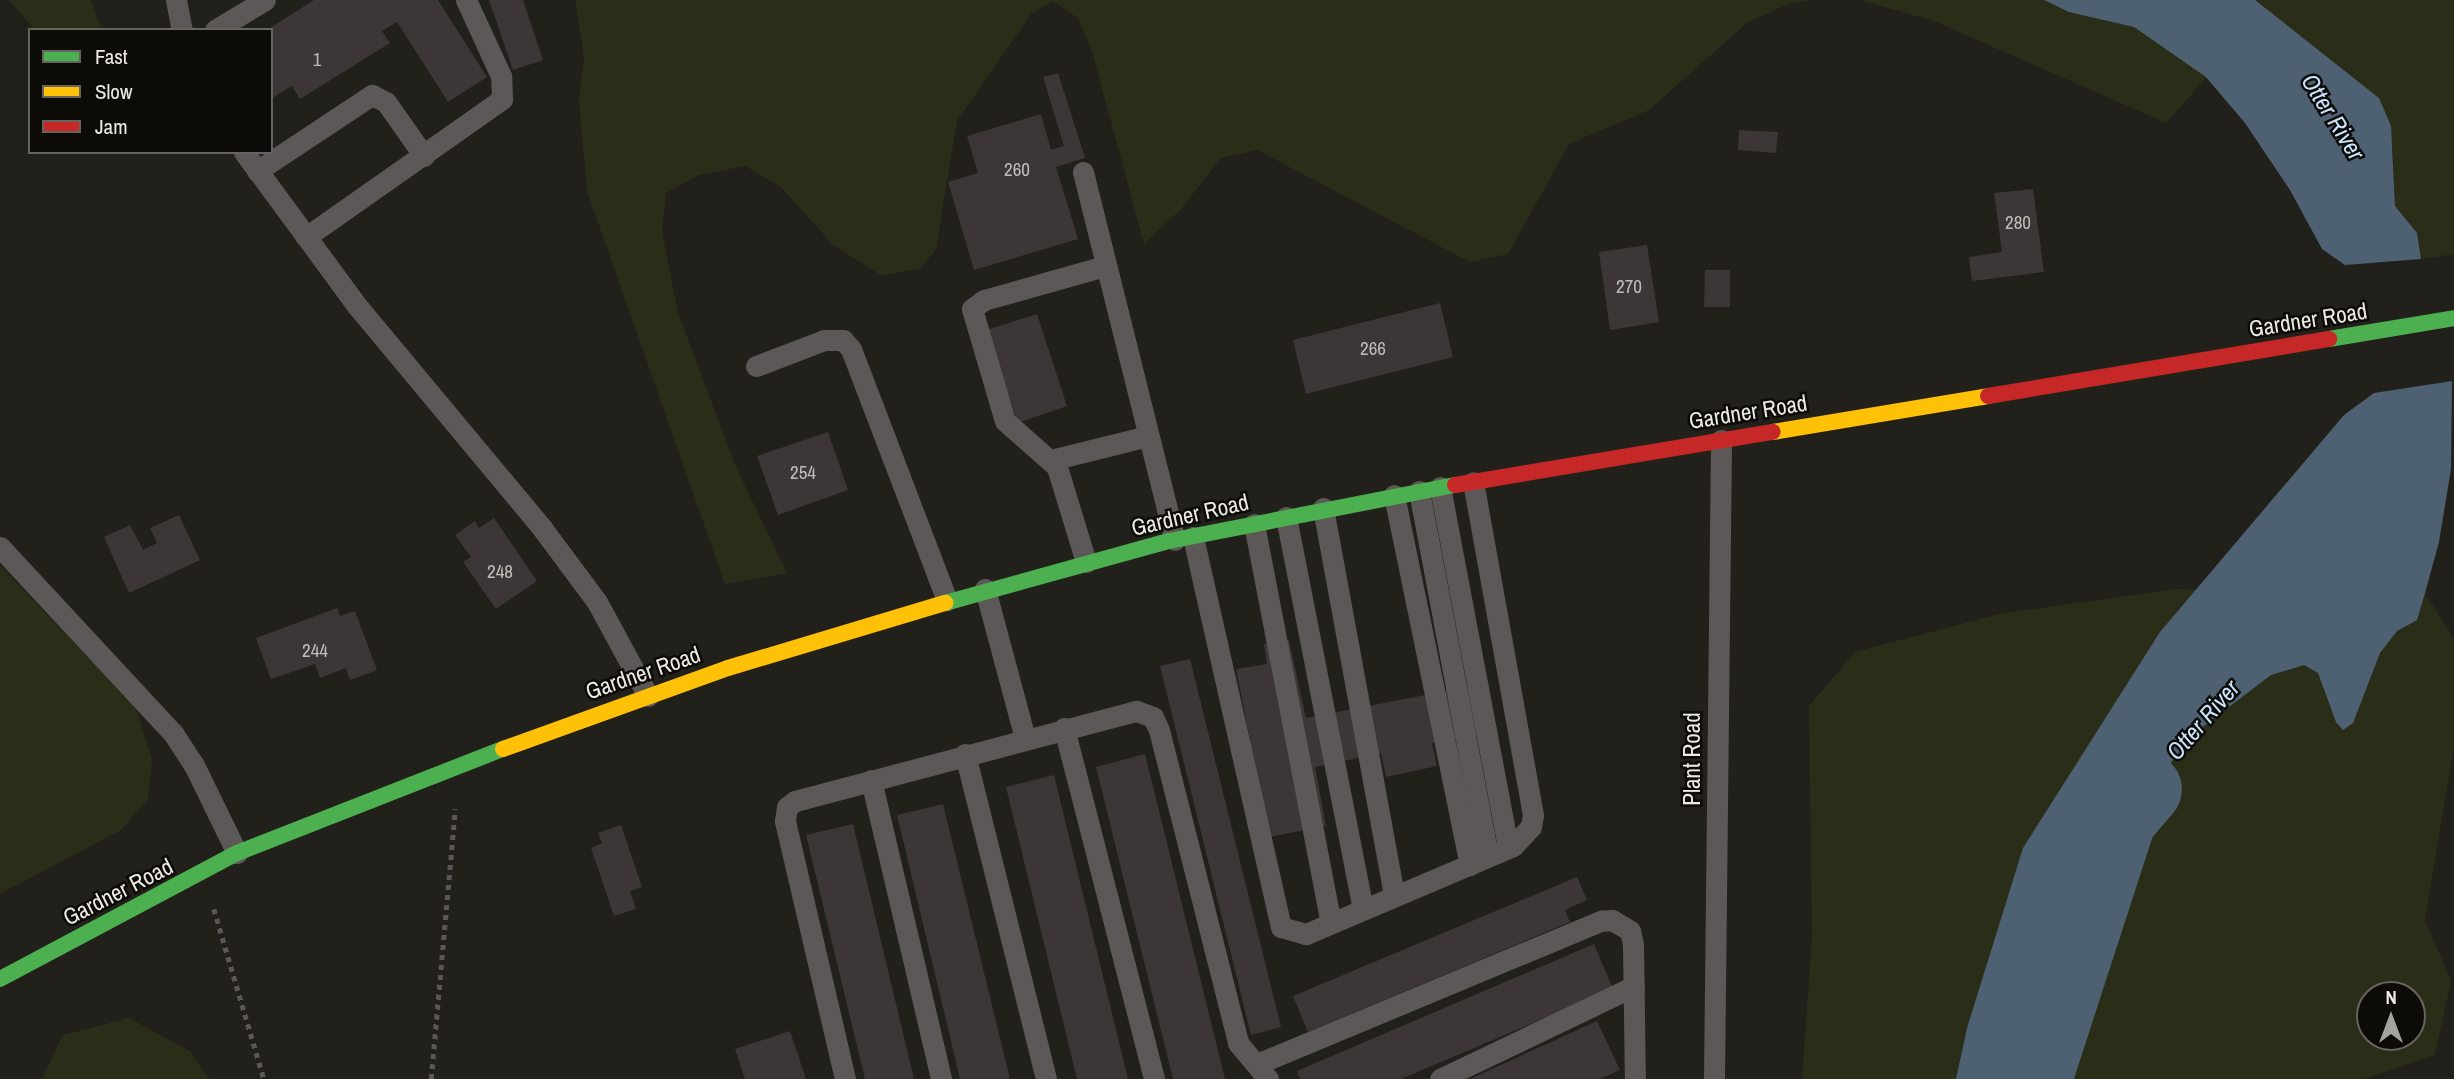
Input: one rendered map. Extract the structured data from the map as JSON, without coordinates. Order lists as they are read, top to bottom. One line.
{"streets":{"main road":["Gardner Road"],"lane":["Plant Road"]},"crossings":[["Gardner Road","Plant Road"]],"water":["Otter River"],"house_numbers":["1","260","280","270","266","254","248","244"],"legend":["Fast","Slow","Jam"],"north":"top"}
